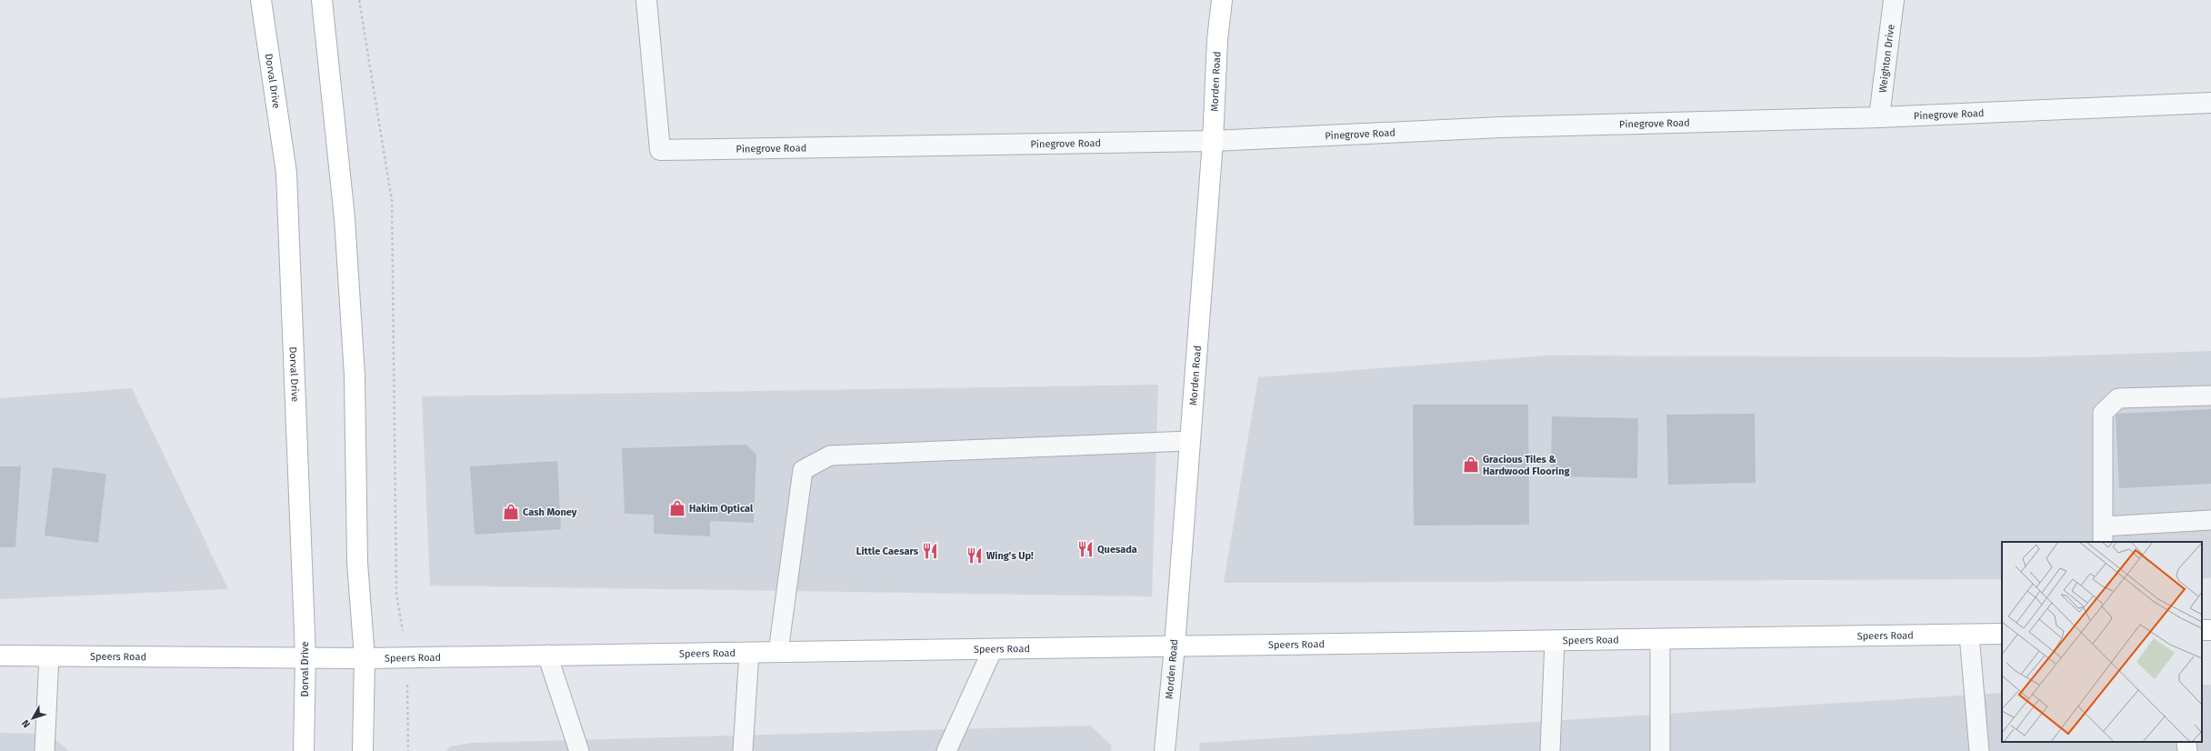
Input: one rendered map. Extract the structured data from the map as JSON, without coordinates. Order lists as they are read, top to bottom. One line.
{"streets":{"main road":["Dorval Drive","Morden Road","Speers Road"],"street":["Weighton Drive","Pinegrove Road"]},"crossings":[["Weighton Drive","Pinegrove Road"],["Dorval Drive","Speers Road"],["Morden Road","Pinegrove Road"],["Morden Road","Speers Road"]],"places":{"shop":["Gracious Tiles & Hardwood Flooring","Hakim Optical","Cash Money"],"restaurant":["Quesada","Little Caesars","Wing’s Up!"]},"north":"bottom left"}
